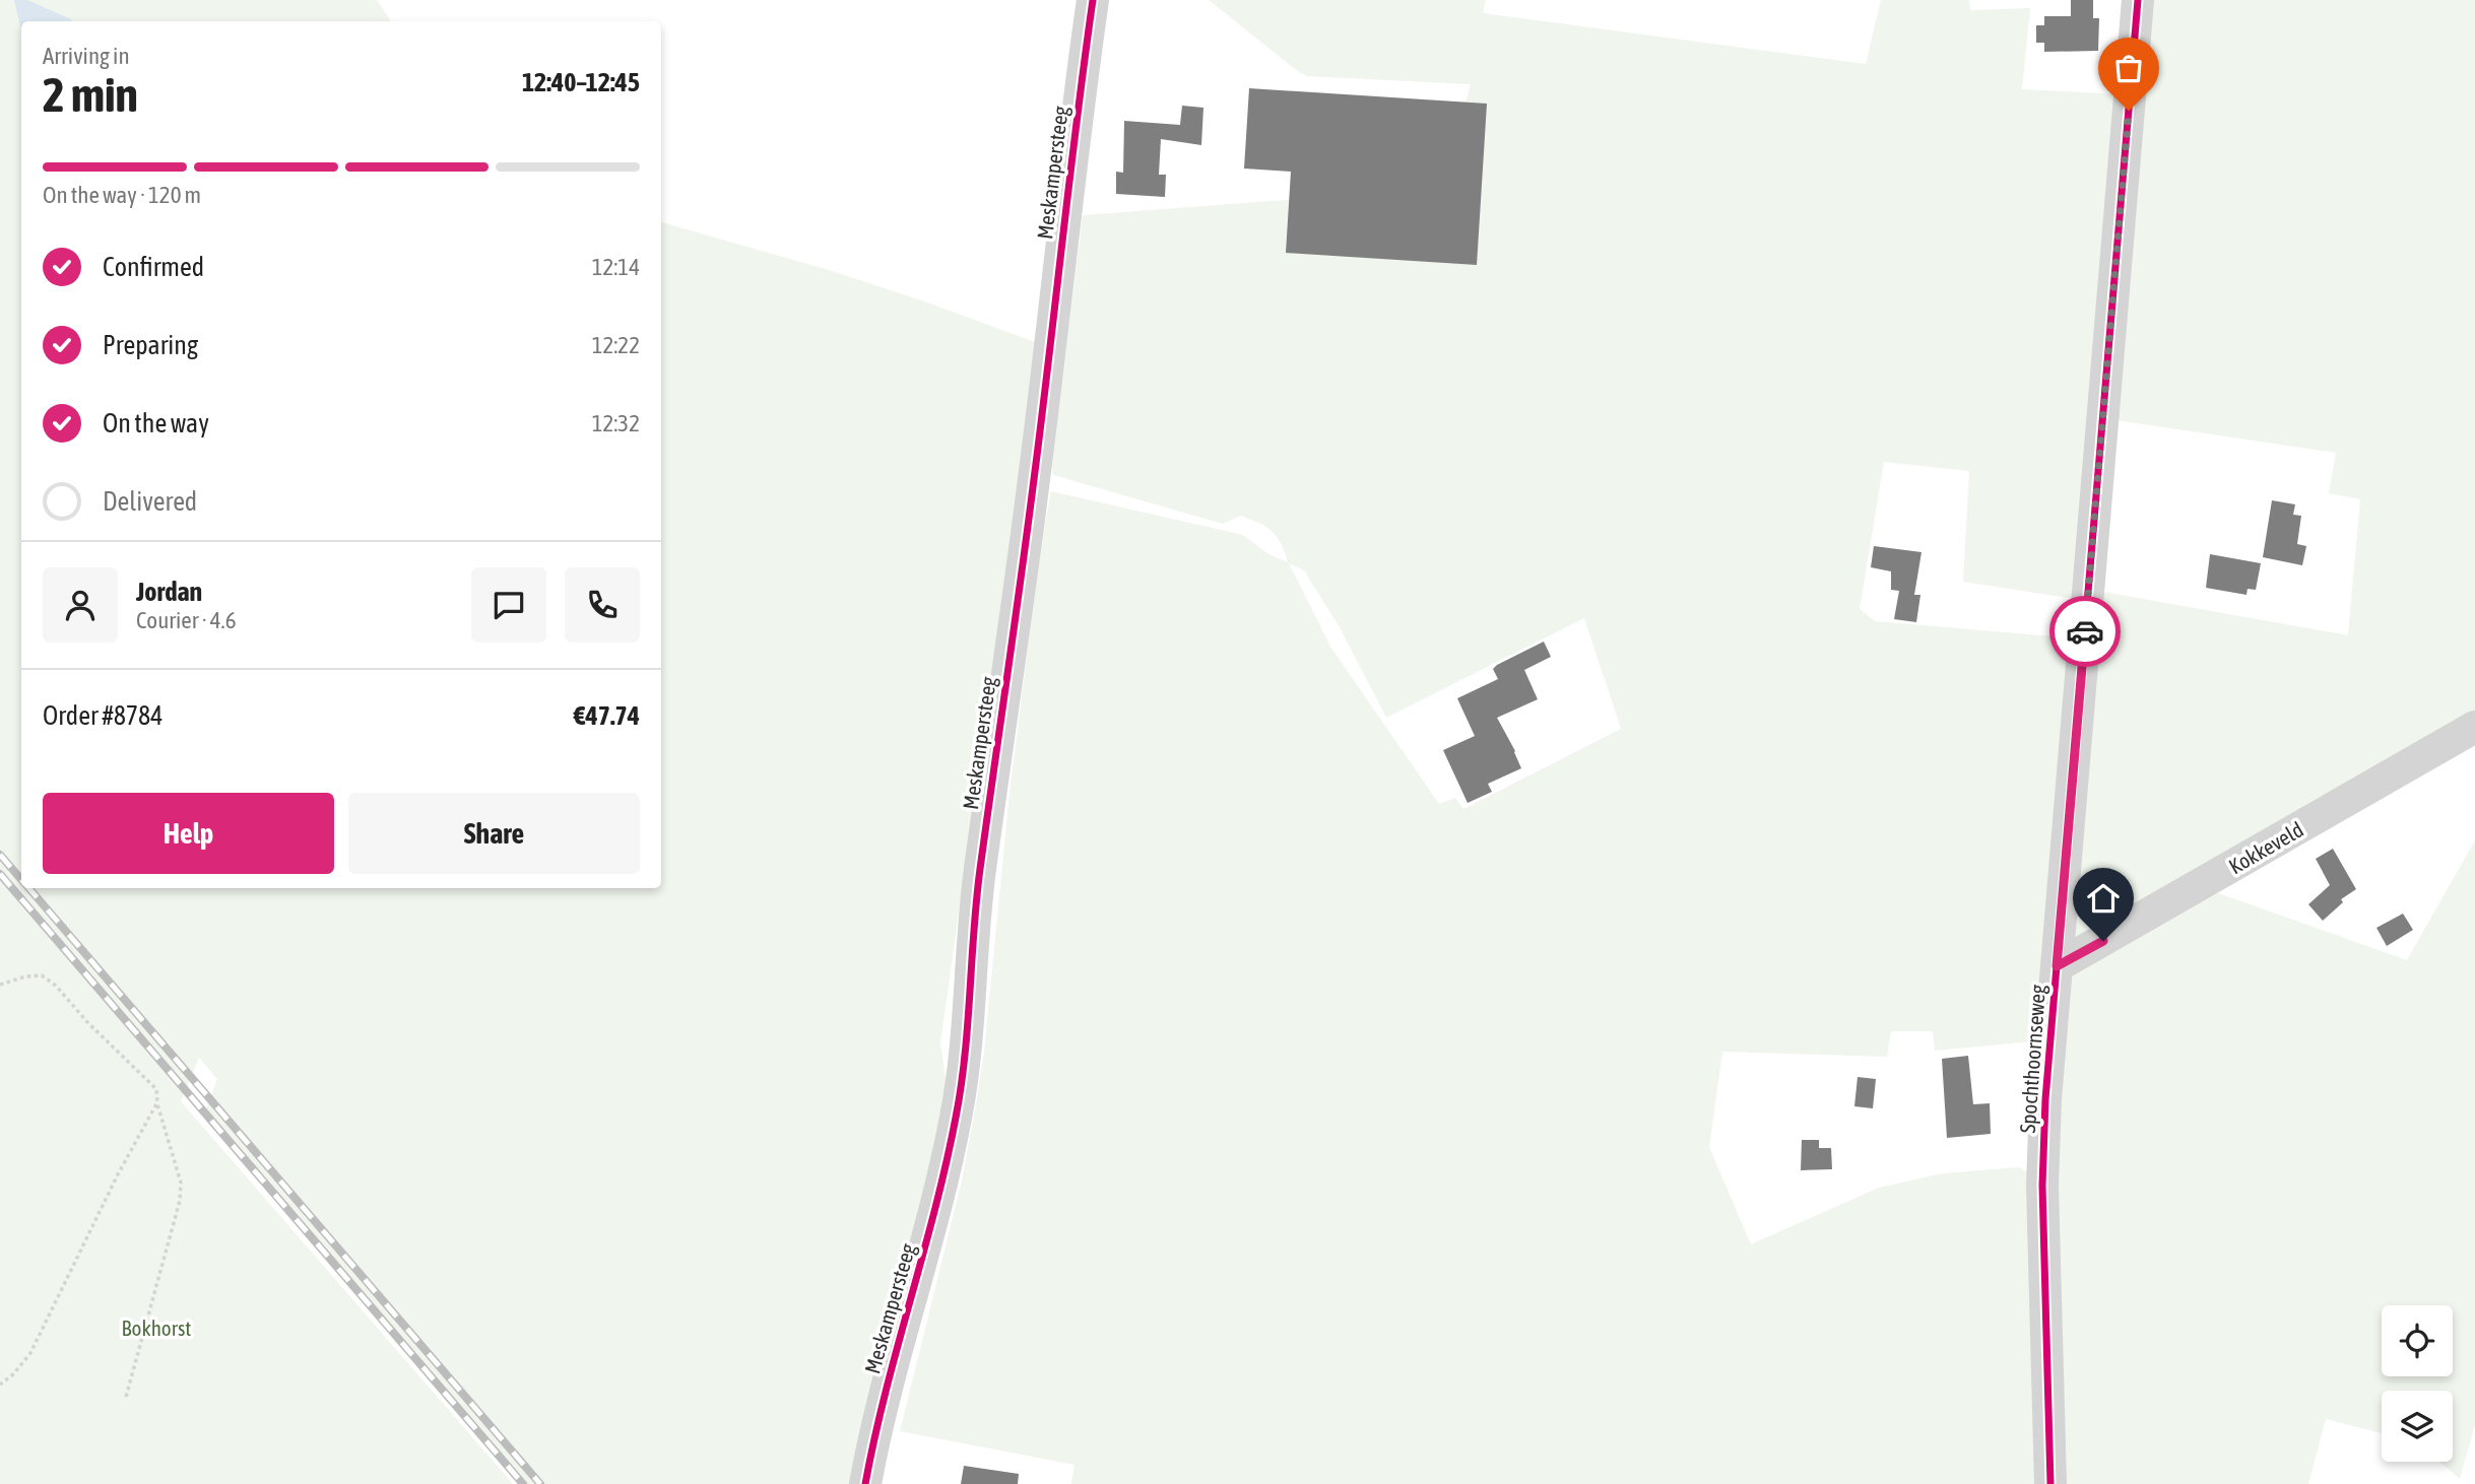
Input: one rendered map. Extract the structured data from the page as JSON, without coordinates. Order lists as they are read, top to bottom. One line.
{"streets":{"street":["Meskampersteeg","Kokkeveld","Spochthoornseweg"]},"crossings":[["Kokkeveld","Spochthoornseweg"]],"parks":["Bokhorst"],"page":{"heading":["2 min","Arriving in","12:40–12:45"],"panel":["Jordan","Courier · 4.6","Order #8784","€47.74"],"bar":"On the way · 120 m","list":[["Confirmed","12:14"],["Preparing","12:22"],["On the way","12:32"],"Delivered"],"buttons":["Help","Share"]}}
